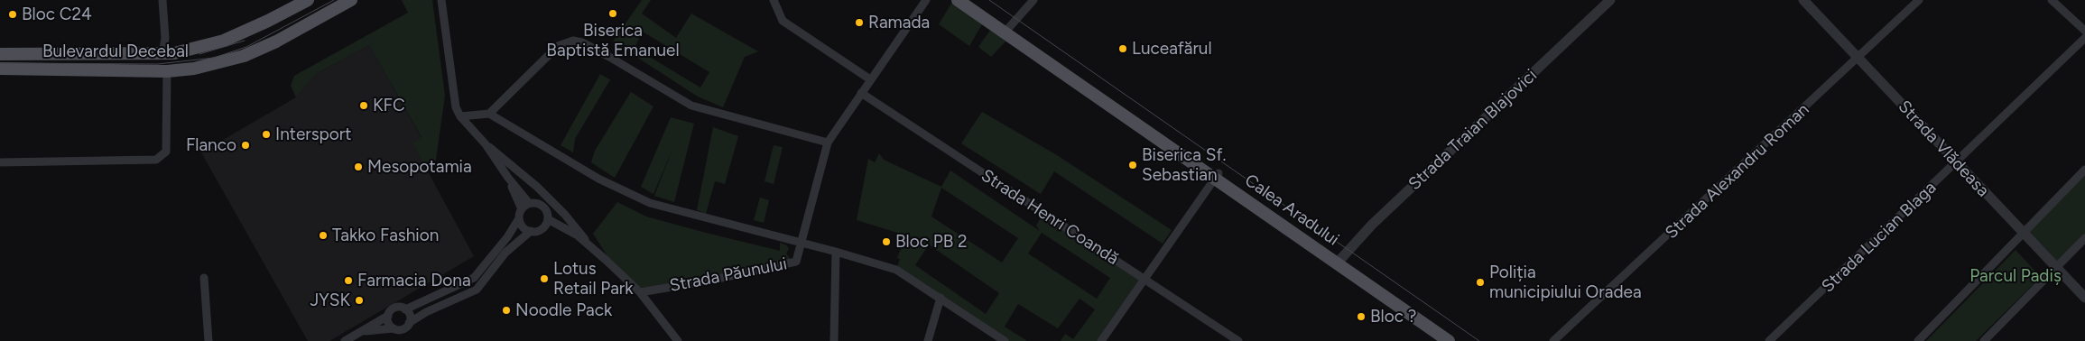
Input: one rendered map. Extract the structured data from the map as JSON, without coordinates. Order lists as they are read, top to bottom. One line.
{"streets":{"main road":["Bulevardul Decebal","Calea Aradului"],"street":["Strada Traian Blajovici","Strada Vlădeasa","Strada Alexandru Roman","Strada Henri Coandă","Strada Lucian Blaga","Strada Păunului"]},"crossings":[["Strada Traian Blajovici","Calea Aradului"],["Strada Vlădeasa","Strada Alexandru Roman"],["Strada Vlădeasa","Strada Lucian Blaga"]],"parks":["Parcul Padiș"],"places":["Biserica Baptistă Emanuel","Bloc C24","Ramada","Luceafărul","KFC","Intersport","Flanco","Biserica Sf. Sebastian","Mesopotamia","Takko Fashion","Bloc PB 2","Lotus Retail Park","Farmacia Dona","Poliția municipiului Oradea","JYSK","Noodle Pack","Bloc ?"]}
